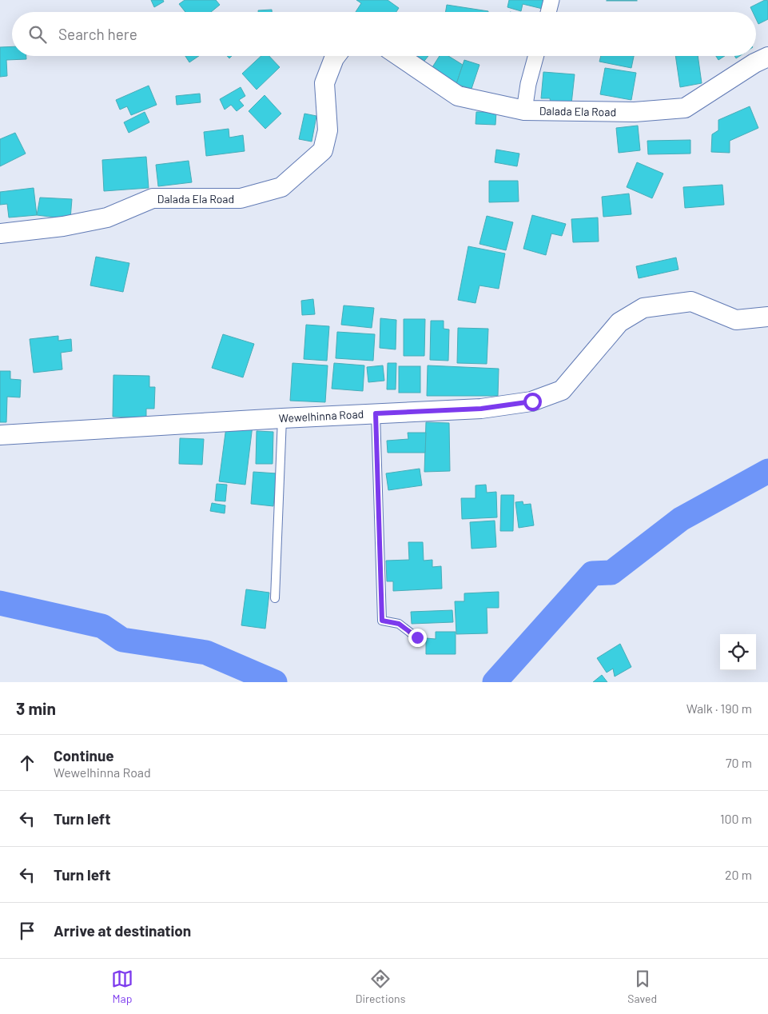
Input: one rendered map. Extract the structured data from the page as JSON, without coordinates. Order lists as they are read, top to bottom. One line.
{"streets":{"street":["Dalada Ela Road","Wewelhinna Road"]},"page":{"search":"Search here","heading":["3 min","Walk · 190 m"],"list":[["Continue","Wewelhinna Road","70 m"],["Turn left","100 m"],["Turn left","20 m"],"Arrive at destination"],"nav":["Map","Directions","Saved"]}}
